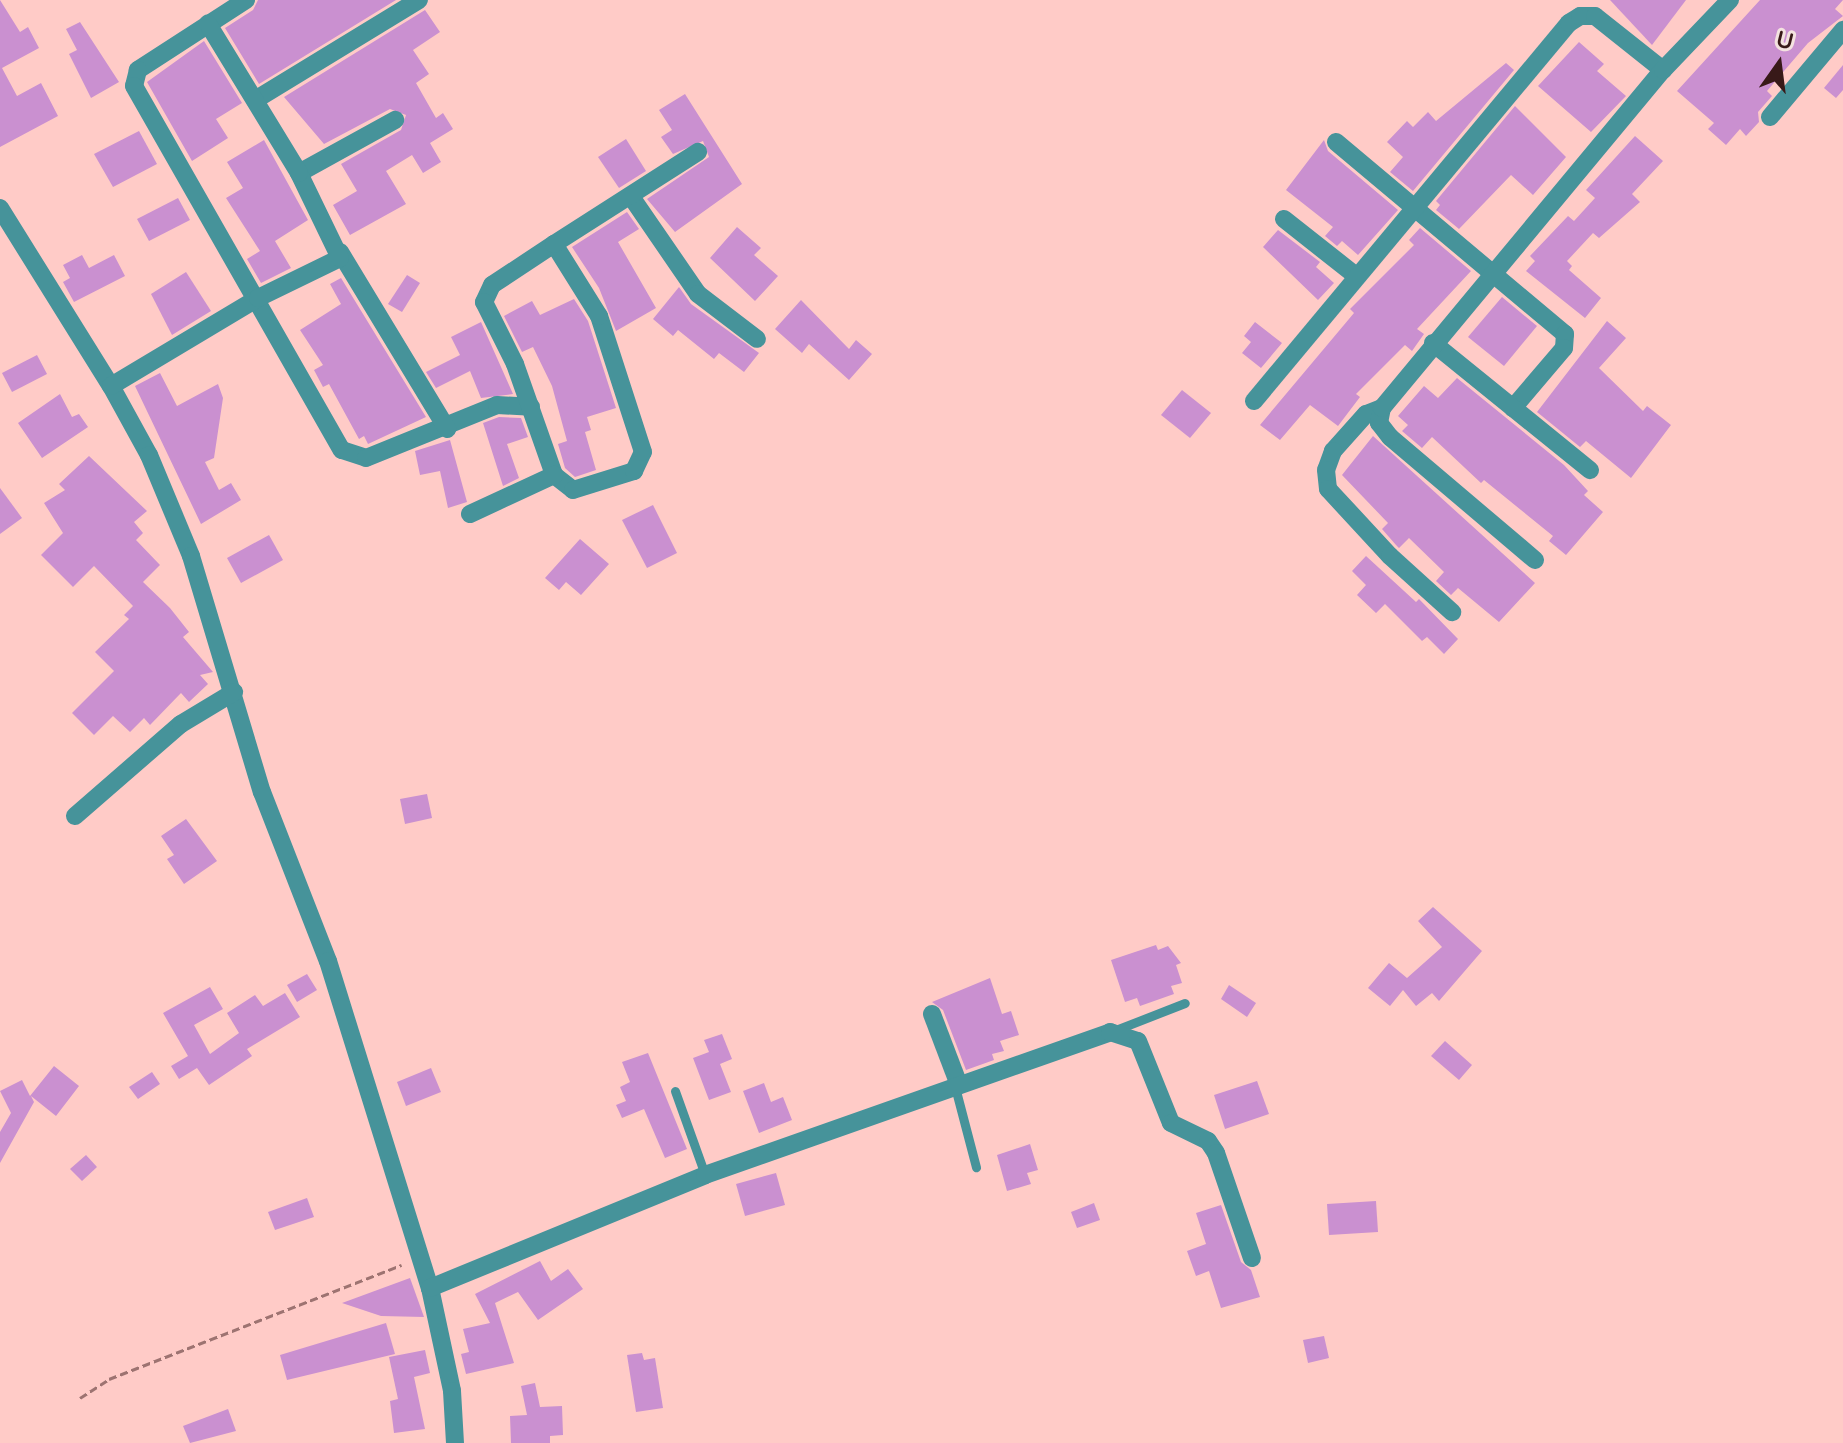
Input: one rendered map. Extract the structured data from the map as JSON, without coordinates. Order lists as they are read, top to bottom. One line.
{"north":"top"}
